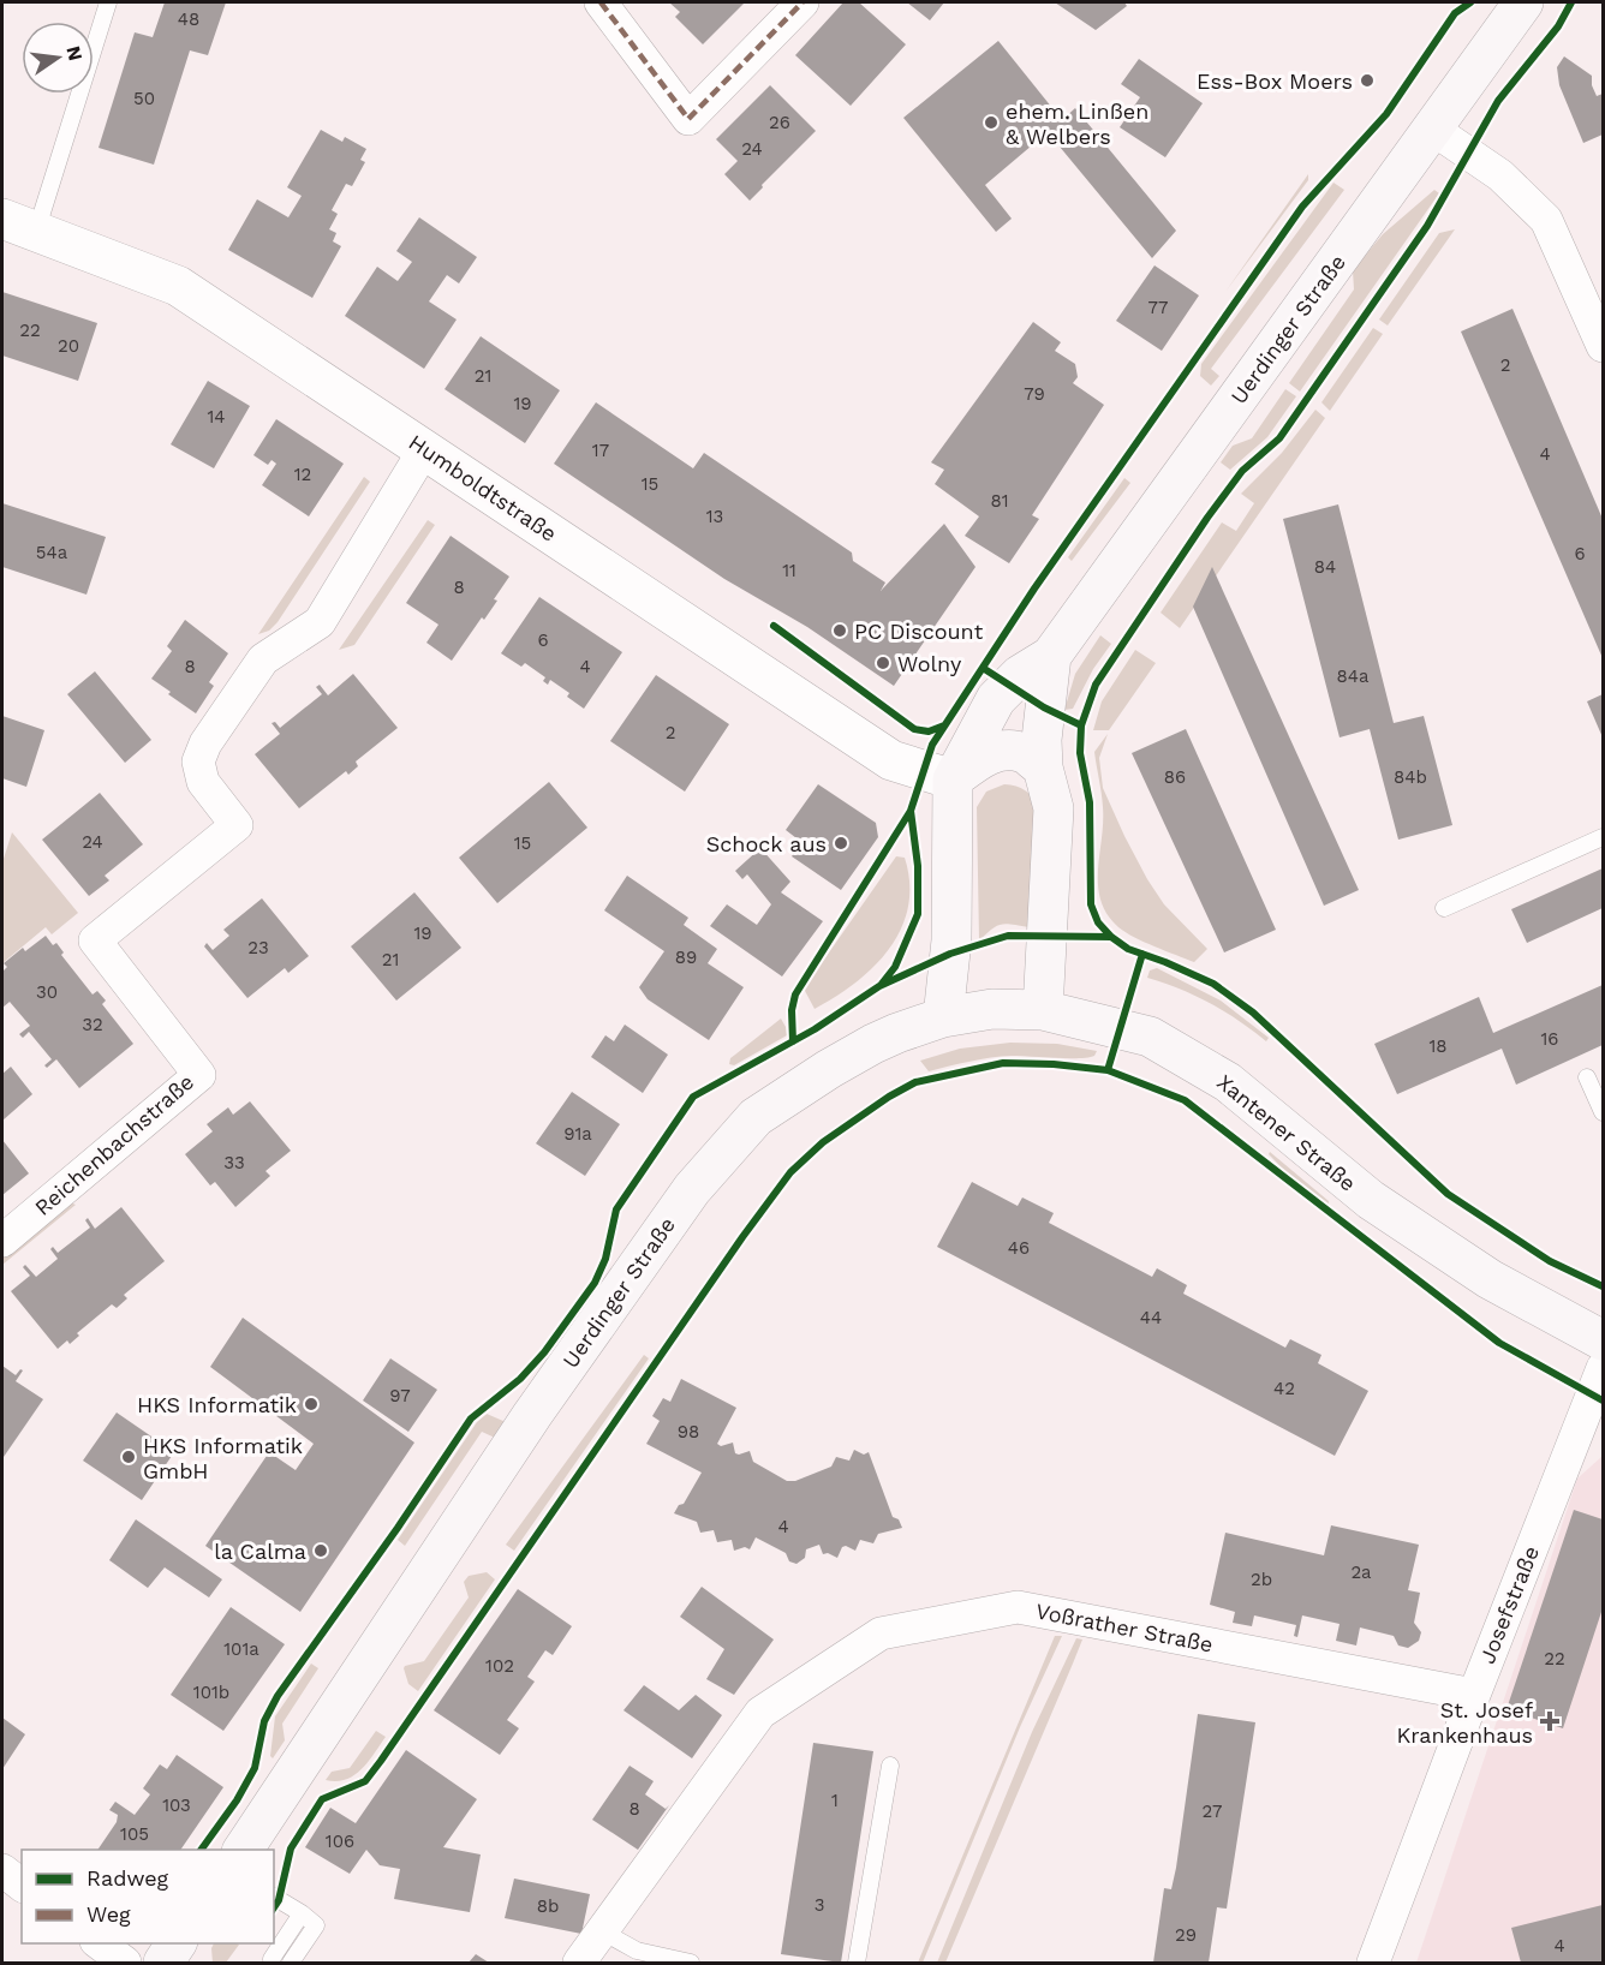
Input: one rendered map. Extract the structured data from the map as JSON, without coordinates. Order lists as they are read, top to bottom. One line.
{"streets":{"main road":["Uerdinger Straße","Xantener Straße"],"street":["Humboldtstraße","Reichenbachstraße","Josefstraße","Voßrather Straße"]},"crossings":[["Uerdinger Straße","Humboldtstraße"],["Uerdinger Straße","Xantener Straße"],["Humboldtstraße","Reichenbachstraße"],["Josefstraße","Voßrather Straße"]],"places":{"other":["Ess-Box Moers","ehem. Linßen & Welbers","PC Discount","Wolny","Schock aus","HKS Informatik","HKS Informatik GmbH","la Calma"],"health":["St. Josef Krankenhaus"]},"house_numbers":["48","50","26","24","77","22","20","2","21","79","19","14","17","4","12","15","81","13","54a","6","84","11","8","6","8","4","84a","2","86","84b","24","15","19","23","89","21","30","32","16","18","91a","33","46","44","42","97","98","4","2a","2b","101a","22","102","101b","1","103","8","27","105","106","3","8b","29","4"],"legend":["Radweg","Weg"],"north":"right"}
